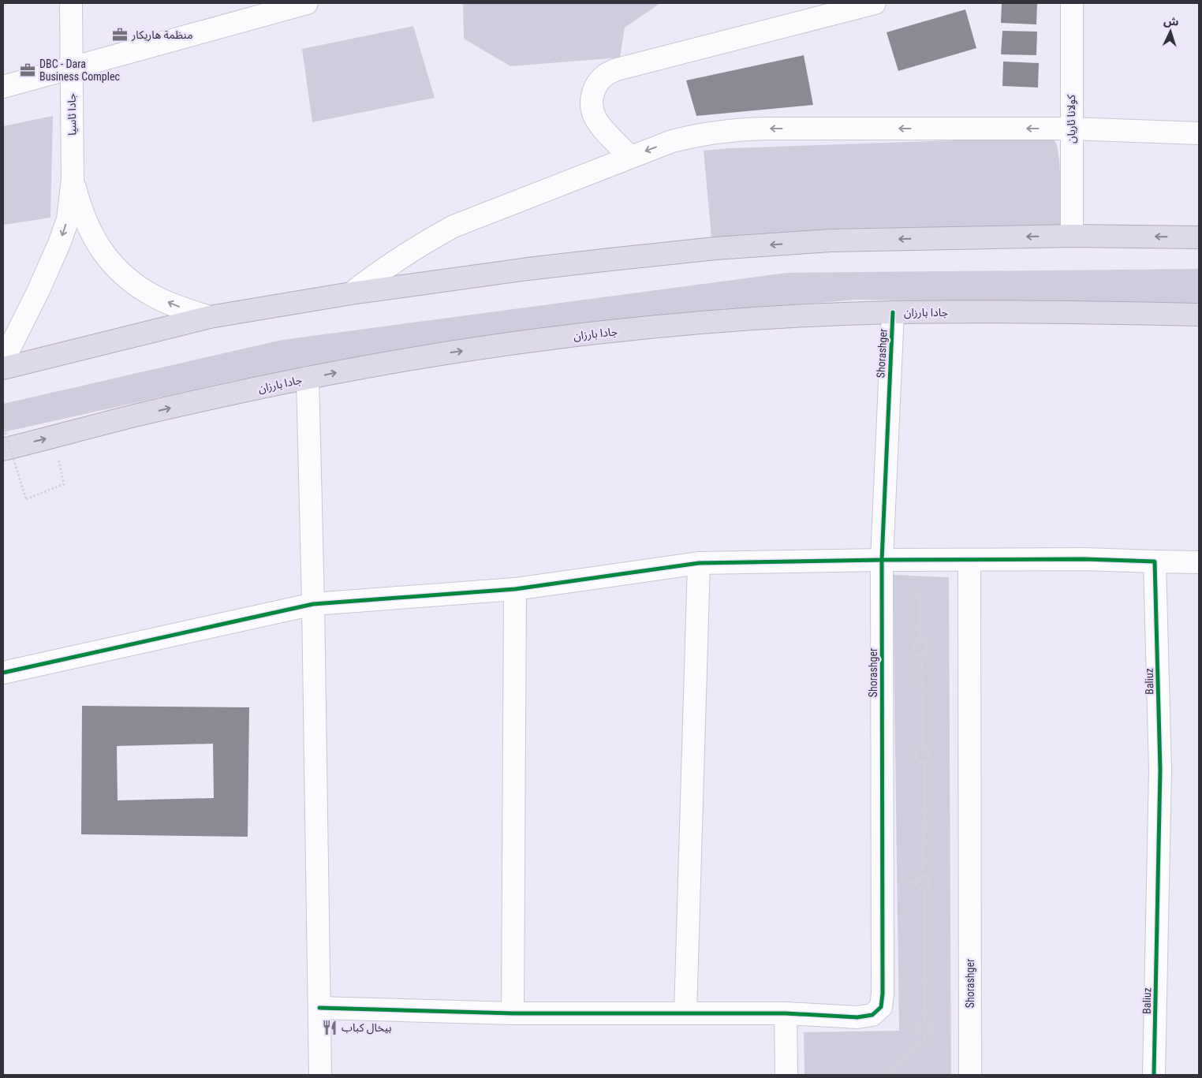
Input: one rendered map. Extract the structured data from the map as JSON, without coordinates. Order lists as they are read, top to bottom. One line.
{"streets":{"highway":["جادا بارزان"],"street":["جادا ئاسيا","كولانا ئاريان","Shorashger","Baliuz"]},"crossings":[["جادا بارزان","Shorashger"]],"places":{"office":["منظمة هاريكار","DBC - Dara Business Complec"],"restaurant":["بيخال كباب"]},"north":"top"}
